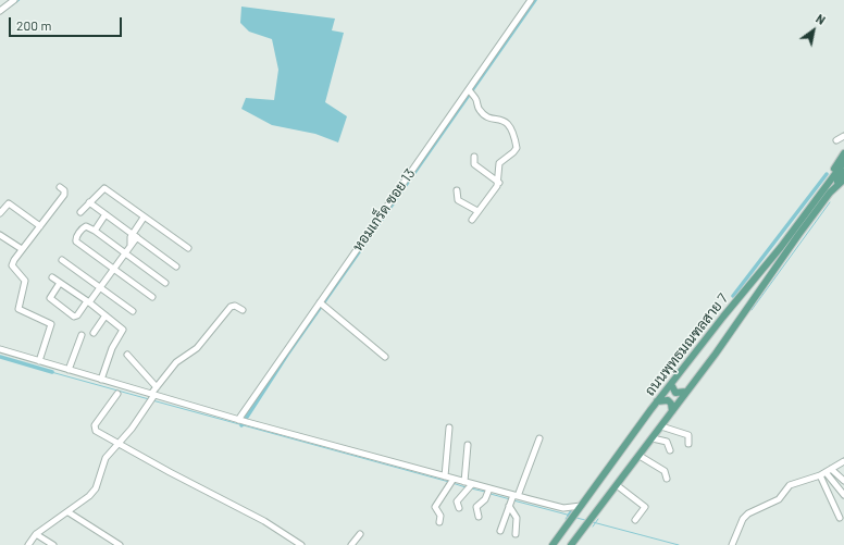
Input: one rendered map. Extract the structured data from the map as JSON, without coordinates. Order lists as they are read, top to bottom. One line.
{"streets":{"main road":["ถนนพุทธมณฑลสาย 7"],"street":["หอมเกร็ด ซอย 13"]},"scale_bar":"200 m","north":"top right"}
